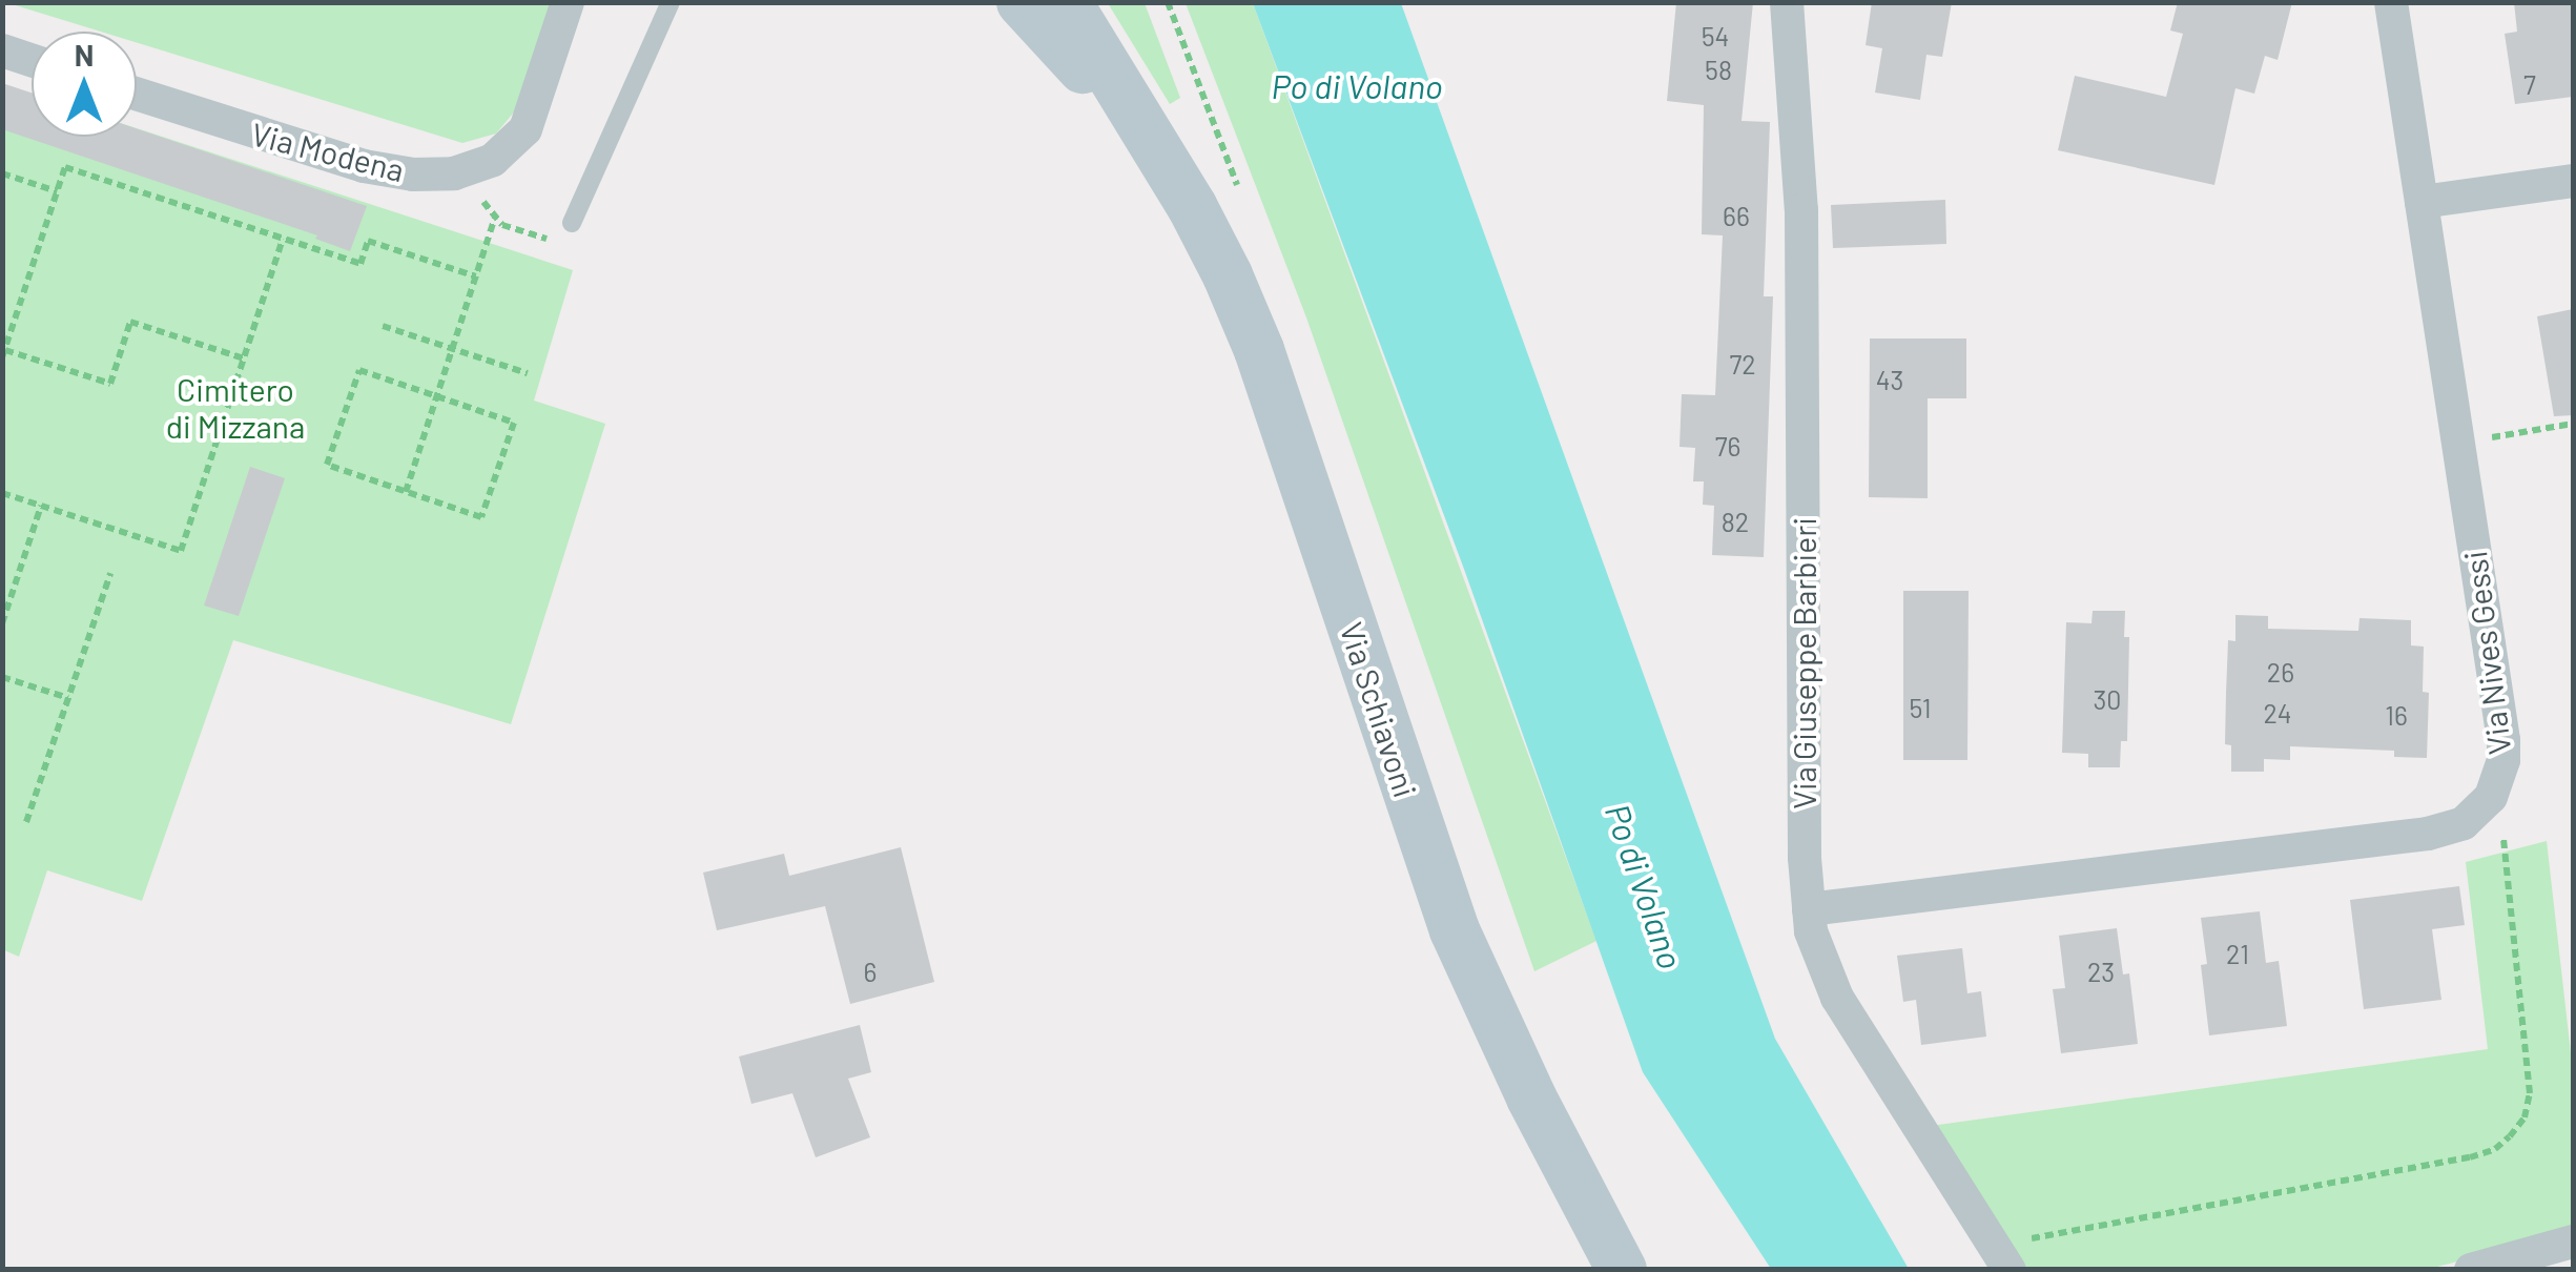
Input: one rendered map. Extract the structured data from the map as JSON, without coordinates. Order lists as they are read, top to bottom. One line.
{"streets":{"main road":["Via Schiavoni"],"street":["Via Modena","Via Nives Gessi","Via Giuseppe Barbieri"]},"crossings":[["Via Nives Gessi","Via Giuseppe Barbieri"]],"water":["Po di Volano"],"parks":["Cimitero di Mizzana"],"house_numbers":["54","58","7","66","72","43","76","82","26","30","51","24","16","21","6","23"],"north":"top"}
